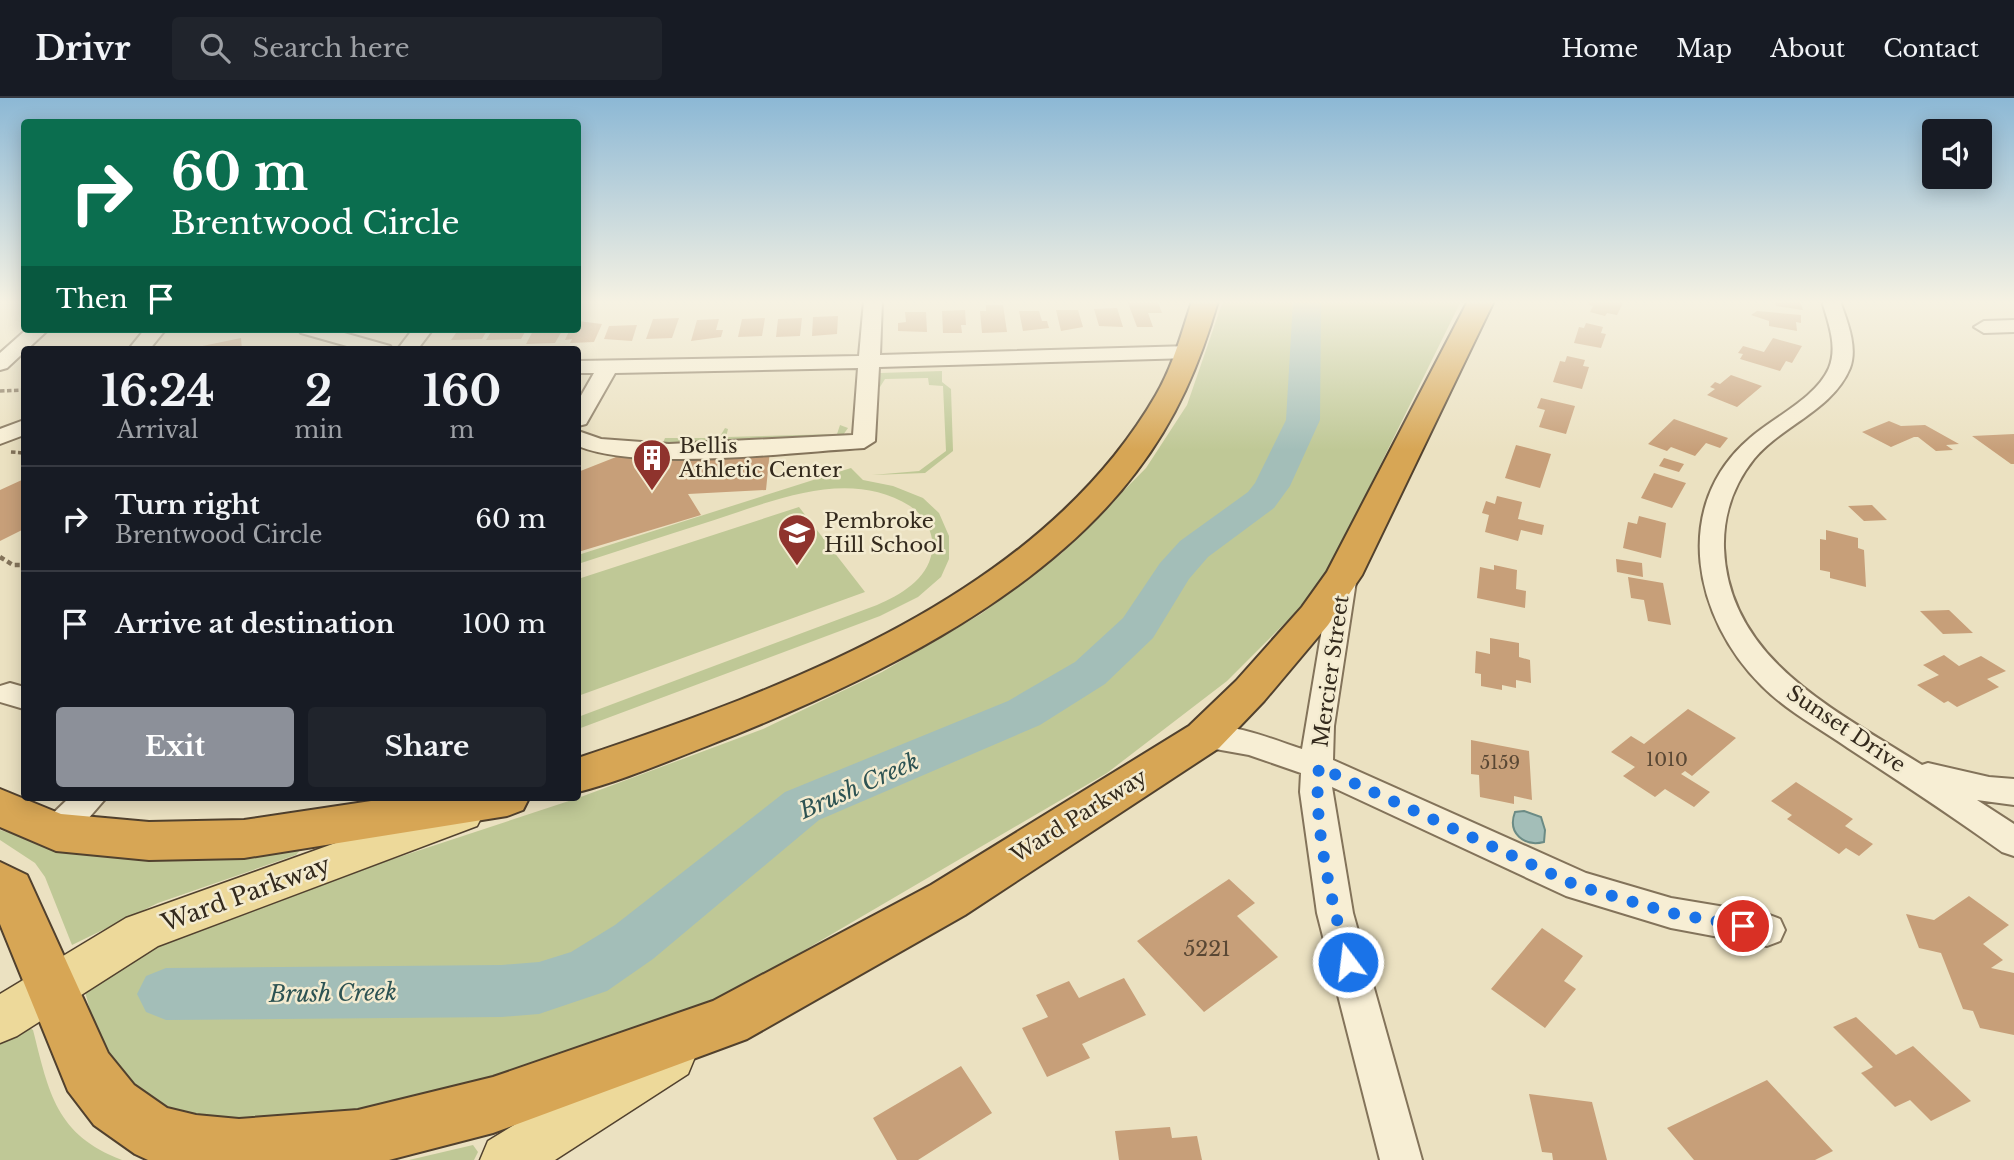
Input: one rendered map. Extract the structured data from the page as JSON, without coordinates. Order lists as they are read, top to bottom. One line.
{"streets":{"highway":["Ward Parkway"],"street":["Mercier Street","Sunset Drive"]},"crossings":[["Mercier Street","Ward Parkway"]],"water":["Brush Creek"],"places":{"building":["Bellis Athletic Center"],"school or university":["Pembroke Hill School"]},"house_numbers":["1010","5159","5221"],"page":{"header":"Drivr","search":"Search here","nav":["Home","Map","About","Contact"],"turn":["60 m","Brentwood Circle"],"then":"Then","eta":["16:24","Arrival","2","min","160","m"],"list":[{"name":"Turn right","note":"Brentwood Circle","value":"60 m"},{"name":"Arrive at destination","value":"100 m"}],"buttons":["Exit","Share"]}}
